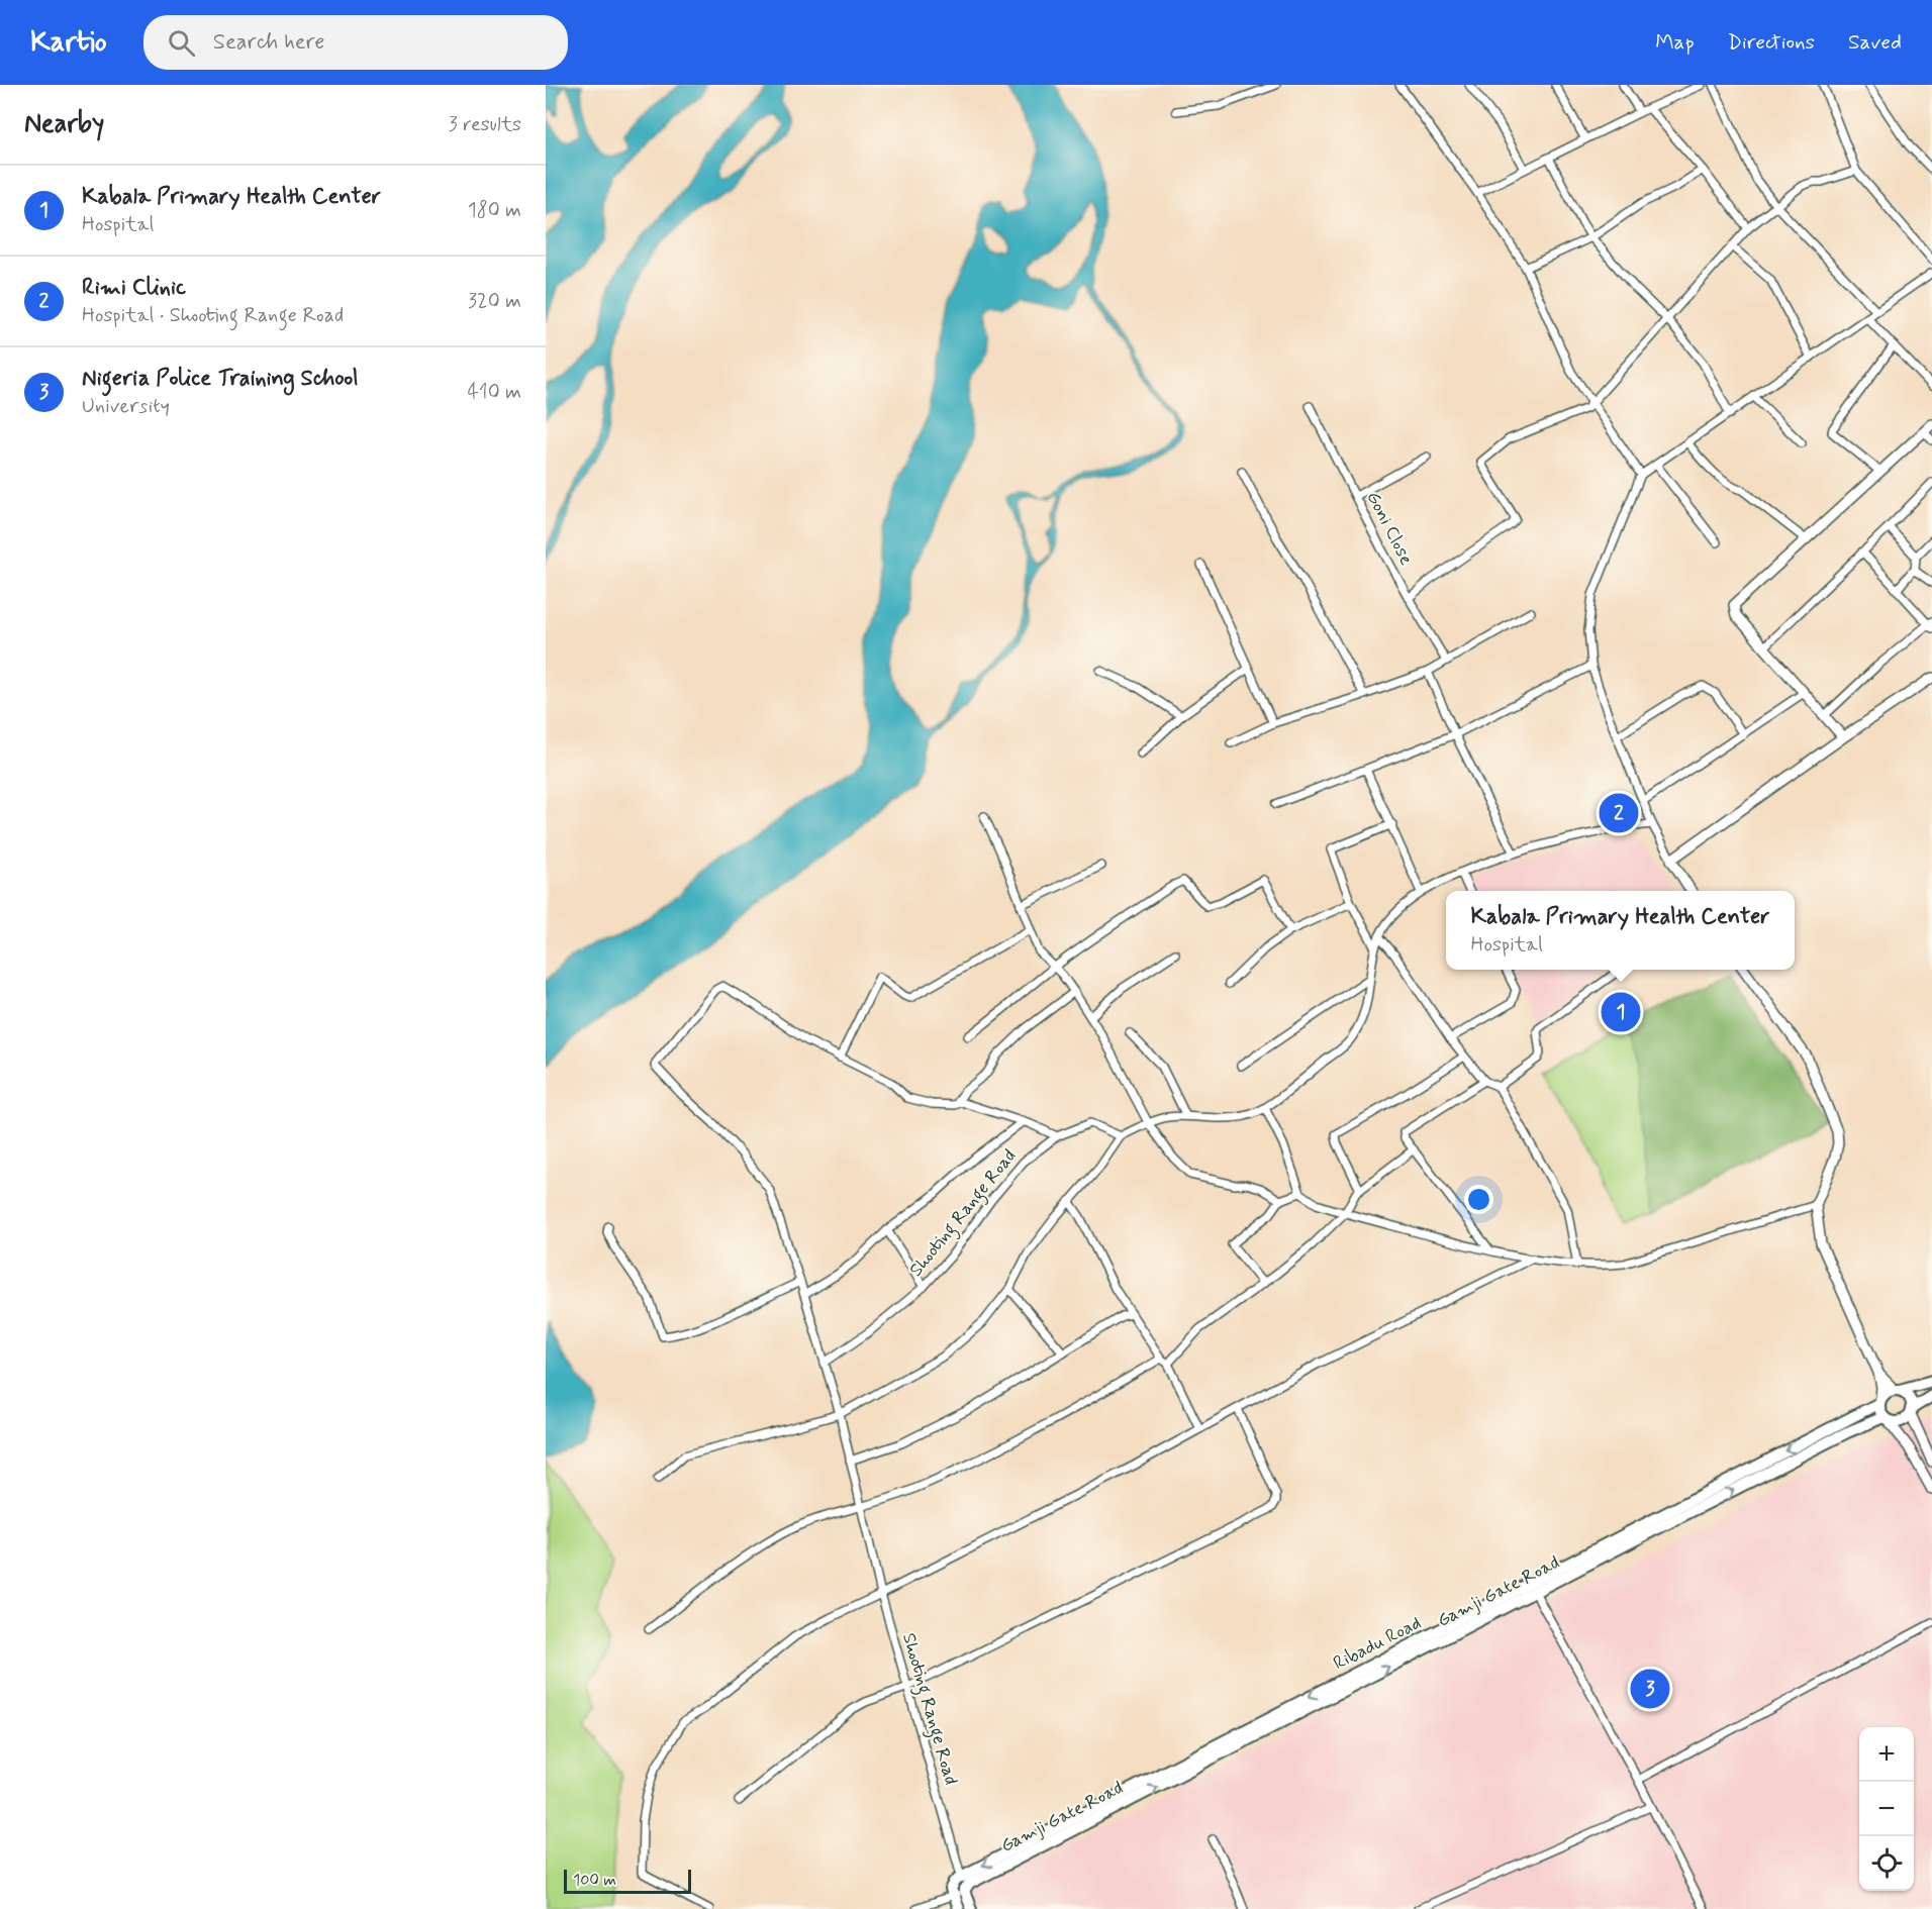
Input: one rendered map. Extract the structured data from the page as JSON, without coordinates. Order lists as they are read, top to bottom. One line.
{"streets":{"main road":["Gamji Gate Road"],"street":["Goni Close","Shooting Range Road"]},"crossings":[["Shooting Range Road","Gamji Gate Road"]],"scale_bar":"100 m","page":{"header":"Kartio","search":"Search here","nav":["Map","Directions","Saved"],"heading":["Nearby","3 results"],"list":[{"mark":"1","name":"Kabala Primary Health Center","note":"Hospital","value":"180 m"},{"mark":"2","name":"Rimi Clinic","note":"Hospital · Shooting Range Road","value":"320 m"},{"mark":"3","name":"Nigeria Police Training School","note":"University","value":"410 m"}],"pins":["2","1","3"],"popup":["Kabala Primary Health Center","Hospital"],"map_buttons":["+","−"],"scale":"100 m"}}
